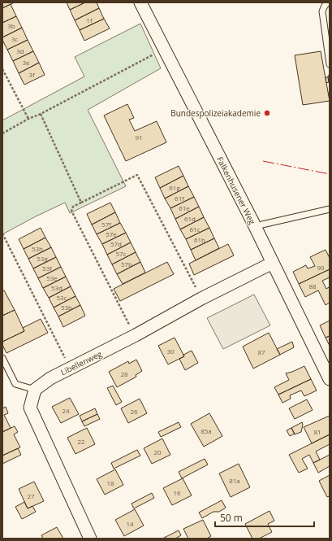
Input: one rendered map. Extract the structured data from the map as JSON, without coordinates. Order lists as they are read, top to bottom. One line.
{"streets":{"street":["Falkenhusener Weg","Libellenweg"]},"crossings":[["Falkenhusener Weg","Libellenweg"]],"places":["Bundespolizeiakademie"],"house_numbers":["1f","3b","3c","3d","3e","3f","91","61g","61f","61e","61d","57f","61c","57e","61b","57d","53h","57c","53g","57b","90","53f","53e","88","53d","53c","53b","30","87","28","24","26","85a","81","22","20","81a","18","16","27","14"],"scale_bar":"50 m"}
